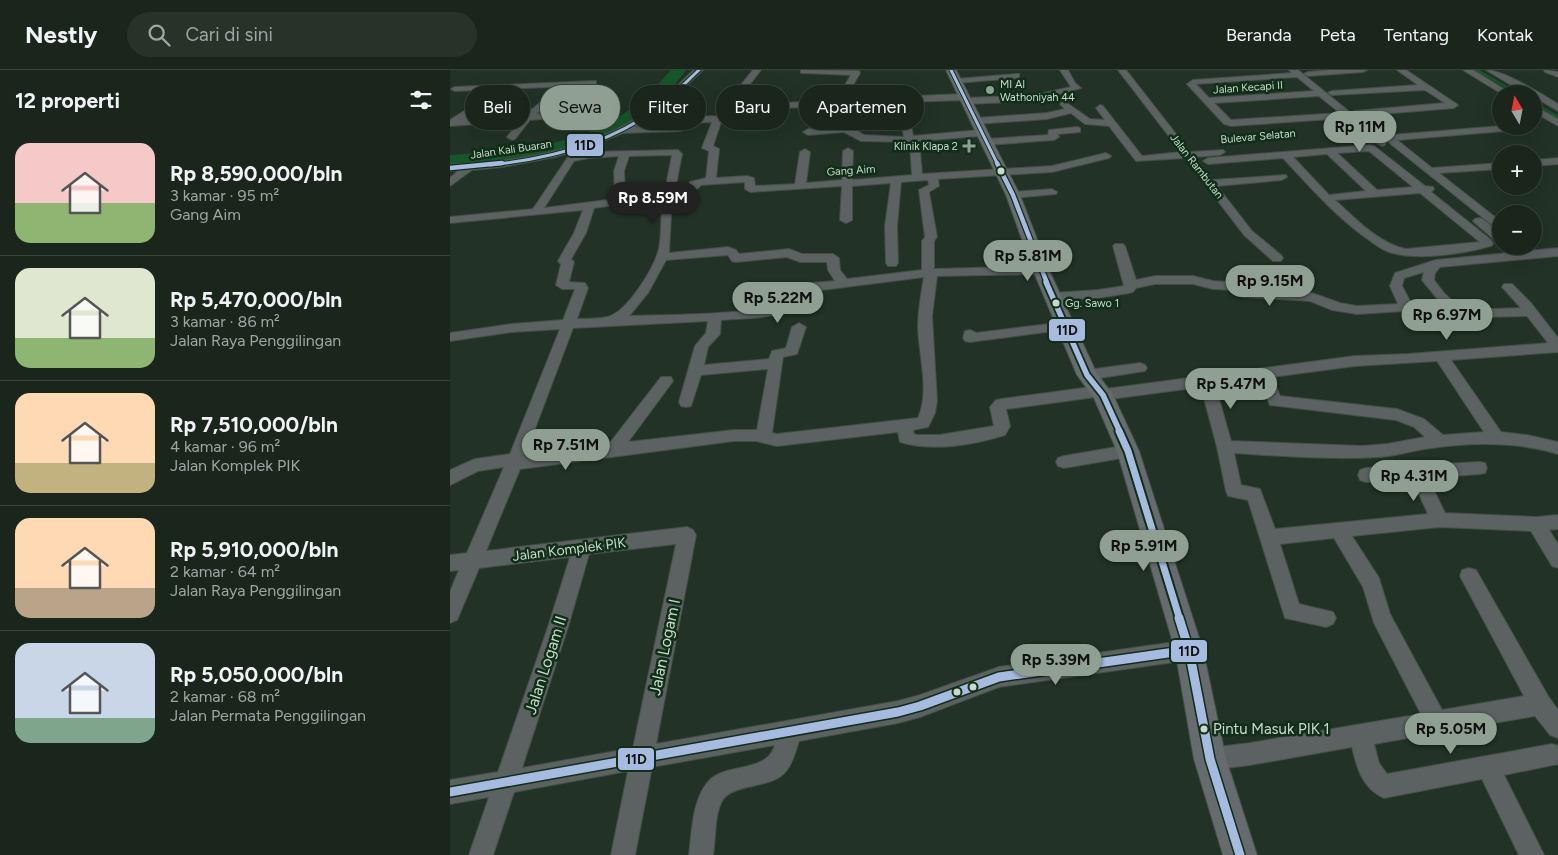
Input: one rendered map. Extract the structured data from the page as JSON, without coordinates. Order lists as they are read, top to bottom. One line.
{"streets":{"street":["Jalan Kecapi II","Bulevar Selatan","Jalan Kali Buaran","Jalan Rambutan","Gang Aim","Jalan Komplek PIK","Jalan Logam I","Jalan Logam II"]},"crossings":[["Bulevar Selatan","Jalan Rambutan"],["Jalan Komplek PIK","Jalan Logam I"],["Jalan Komplek PIK","Jalan Logam II"]],"places":{"other":["MI Al Wathoniyah 44","Gg. Sawo 1","Pintu Masuk PIK 1"],"health":["Klinik Klapa 2"]},"lines":["transit line 11D"],"north":"top","page":{"header":"Nestly","search":"Cari di sini","nav":["Beranda","Peta","Tentang","Kontak"],"heading":"12 properti","map_buttons":["+","−"],"chip":["Beli","Sewa","Filter","Baru","Apartemen"],"price":["Rp 11M","Rp 8.59M","Rp 5.81M","Rp 9.15M","Rp 5.22M","Rp 6.97M","Rp 5.47M","Rp 7.51M","Rp 4.31M","Rp 5.91M","Rp 5.39M","Rp 5.05M"],"list":[{"name":"Rp 8,590,000/bln","note":"3 kamar · 95 m² · Gang Aim"},{"name":"Rp 5,470,000/bln","note":"3 kamar · 86 m² · Jalan Raya Penggilingan"},{"name":"Rp 7,510,000/bln","note":"4 kamar · 96 m² · Jalan Komplek PIK"},{"name":"Rp 5,910,000/bln","note":"2 kamar · 64 m² · Jalan Raya Penggilingan"},{"name":"Rp 5,050,000/bln","note":"2 kamar · 68 m² · Jalan Permata Penggilingan"}]}}
